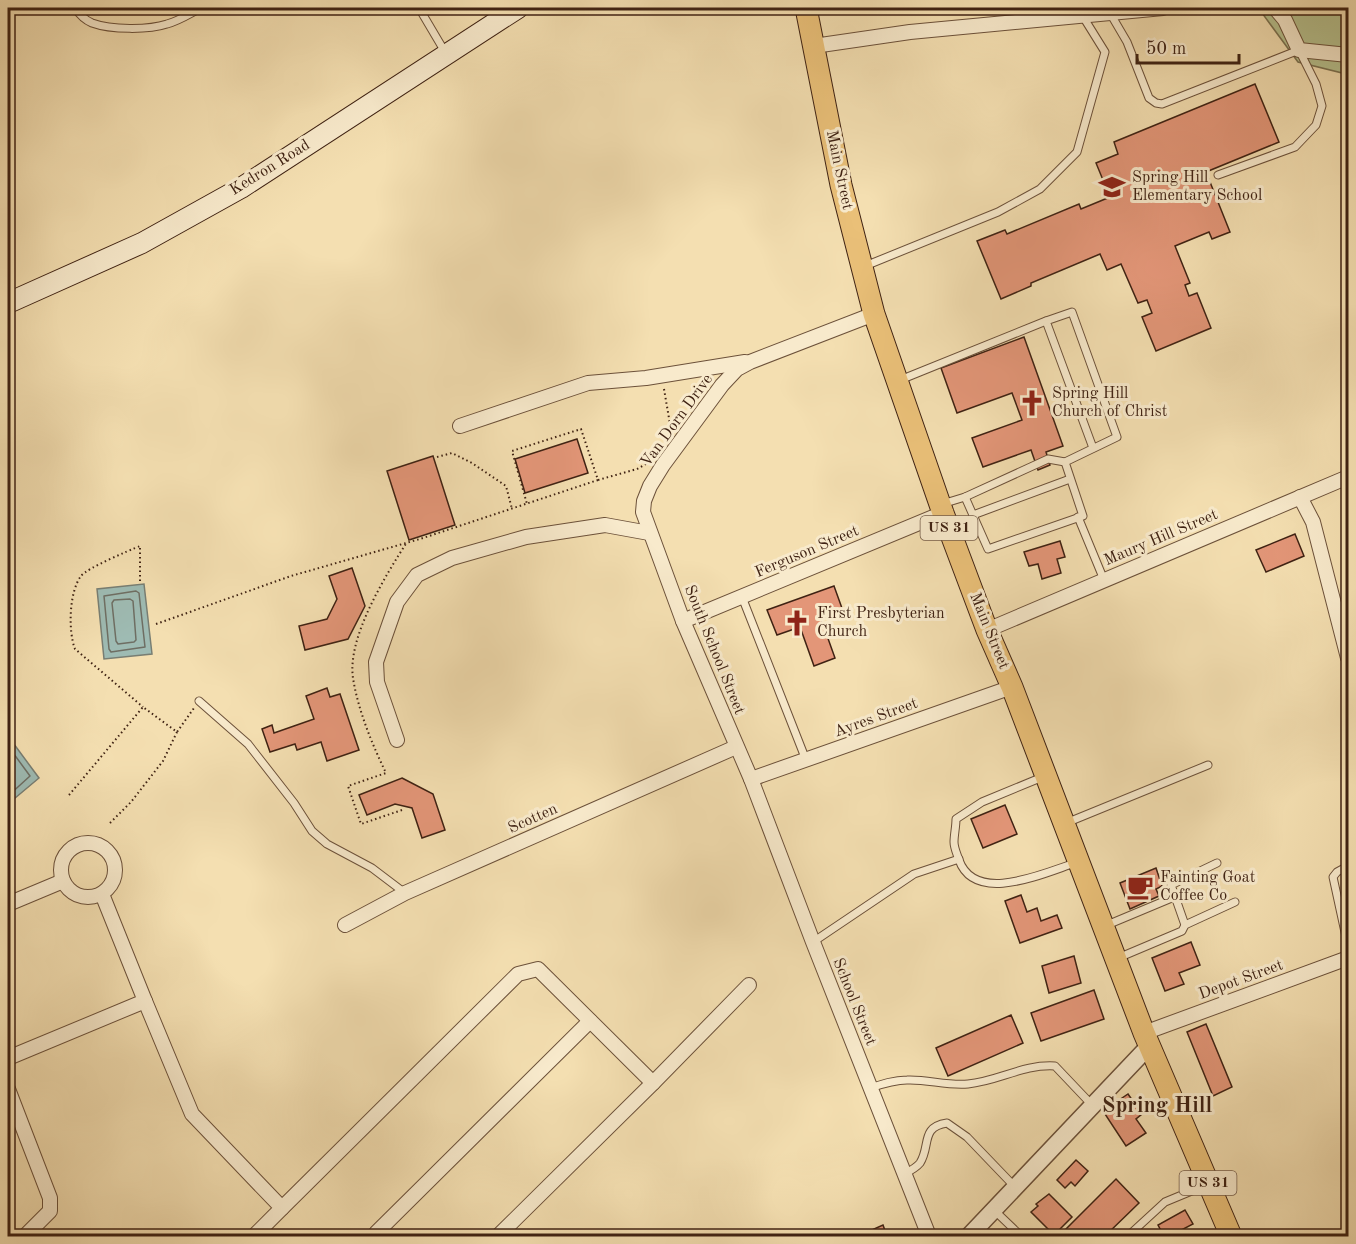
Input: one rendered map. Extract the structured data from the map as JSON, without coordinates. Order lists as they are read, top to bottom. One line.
{"streets":{"main road":["Kedron Road","Main Street","US 31"],"street":["Van Dorn Drive","Maury Hill Street","Ferguson Street","South School Street","Ayres Street","Scotten","Depot Street","School Street"]},"crossings":[["Main Street","Van Dorn Drive"],["Main Street","Maury Hill Street"],["Main Street","Ferguson Street"],["Main Street","Ayres Street"],["Main Street","Depot Street"],["Van Dorn Drive","South School Street"],["Ferguson Street","South School Street"],["South School Street","Ayres Street"],["South School Street","Scotten"],["South School Street","School Street"],["Ayres Street","School Street"]],"districts":["Spring Hill"],"places":{"school or university":["Spring Hill Elementary School"],"church":["Spring Hill Church of Christ","First Presbyterian Church"],"cafe":["Fainting Goat Coffee Co"]},"scale_bar":"50 m"}
